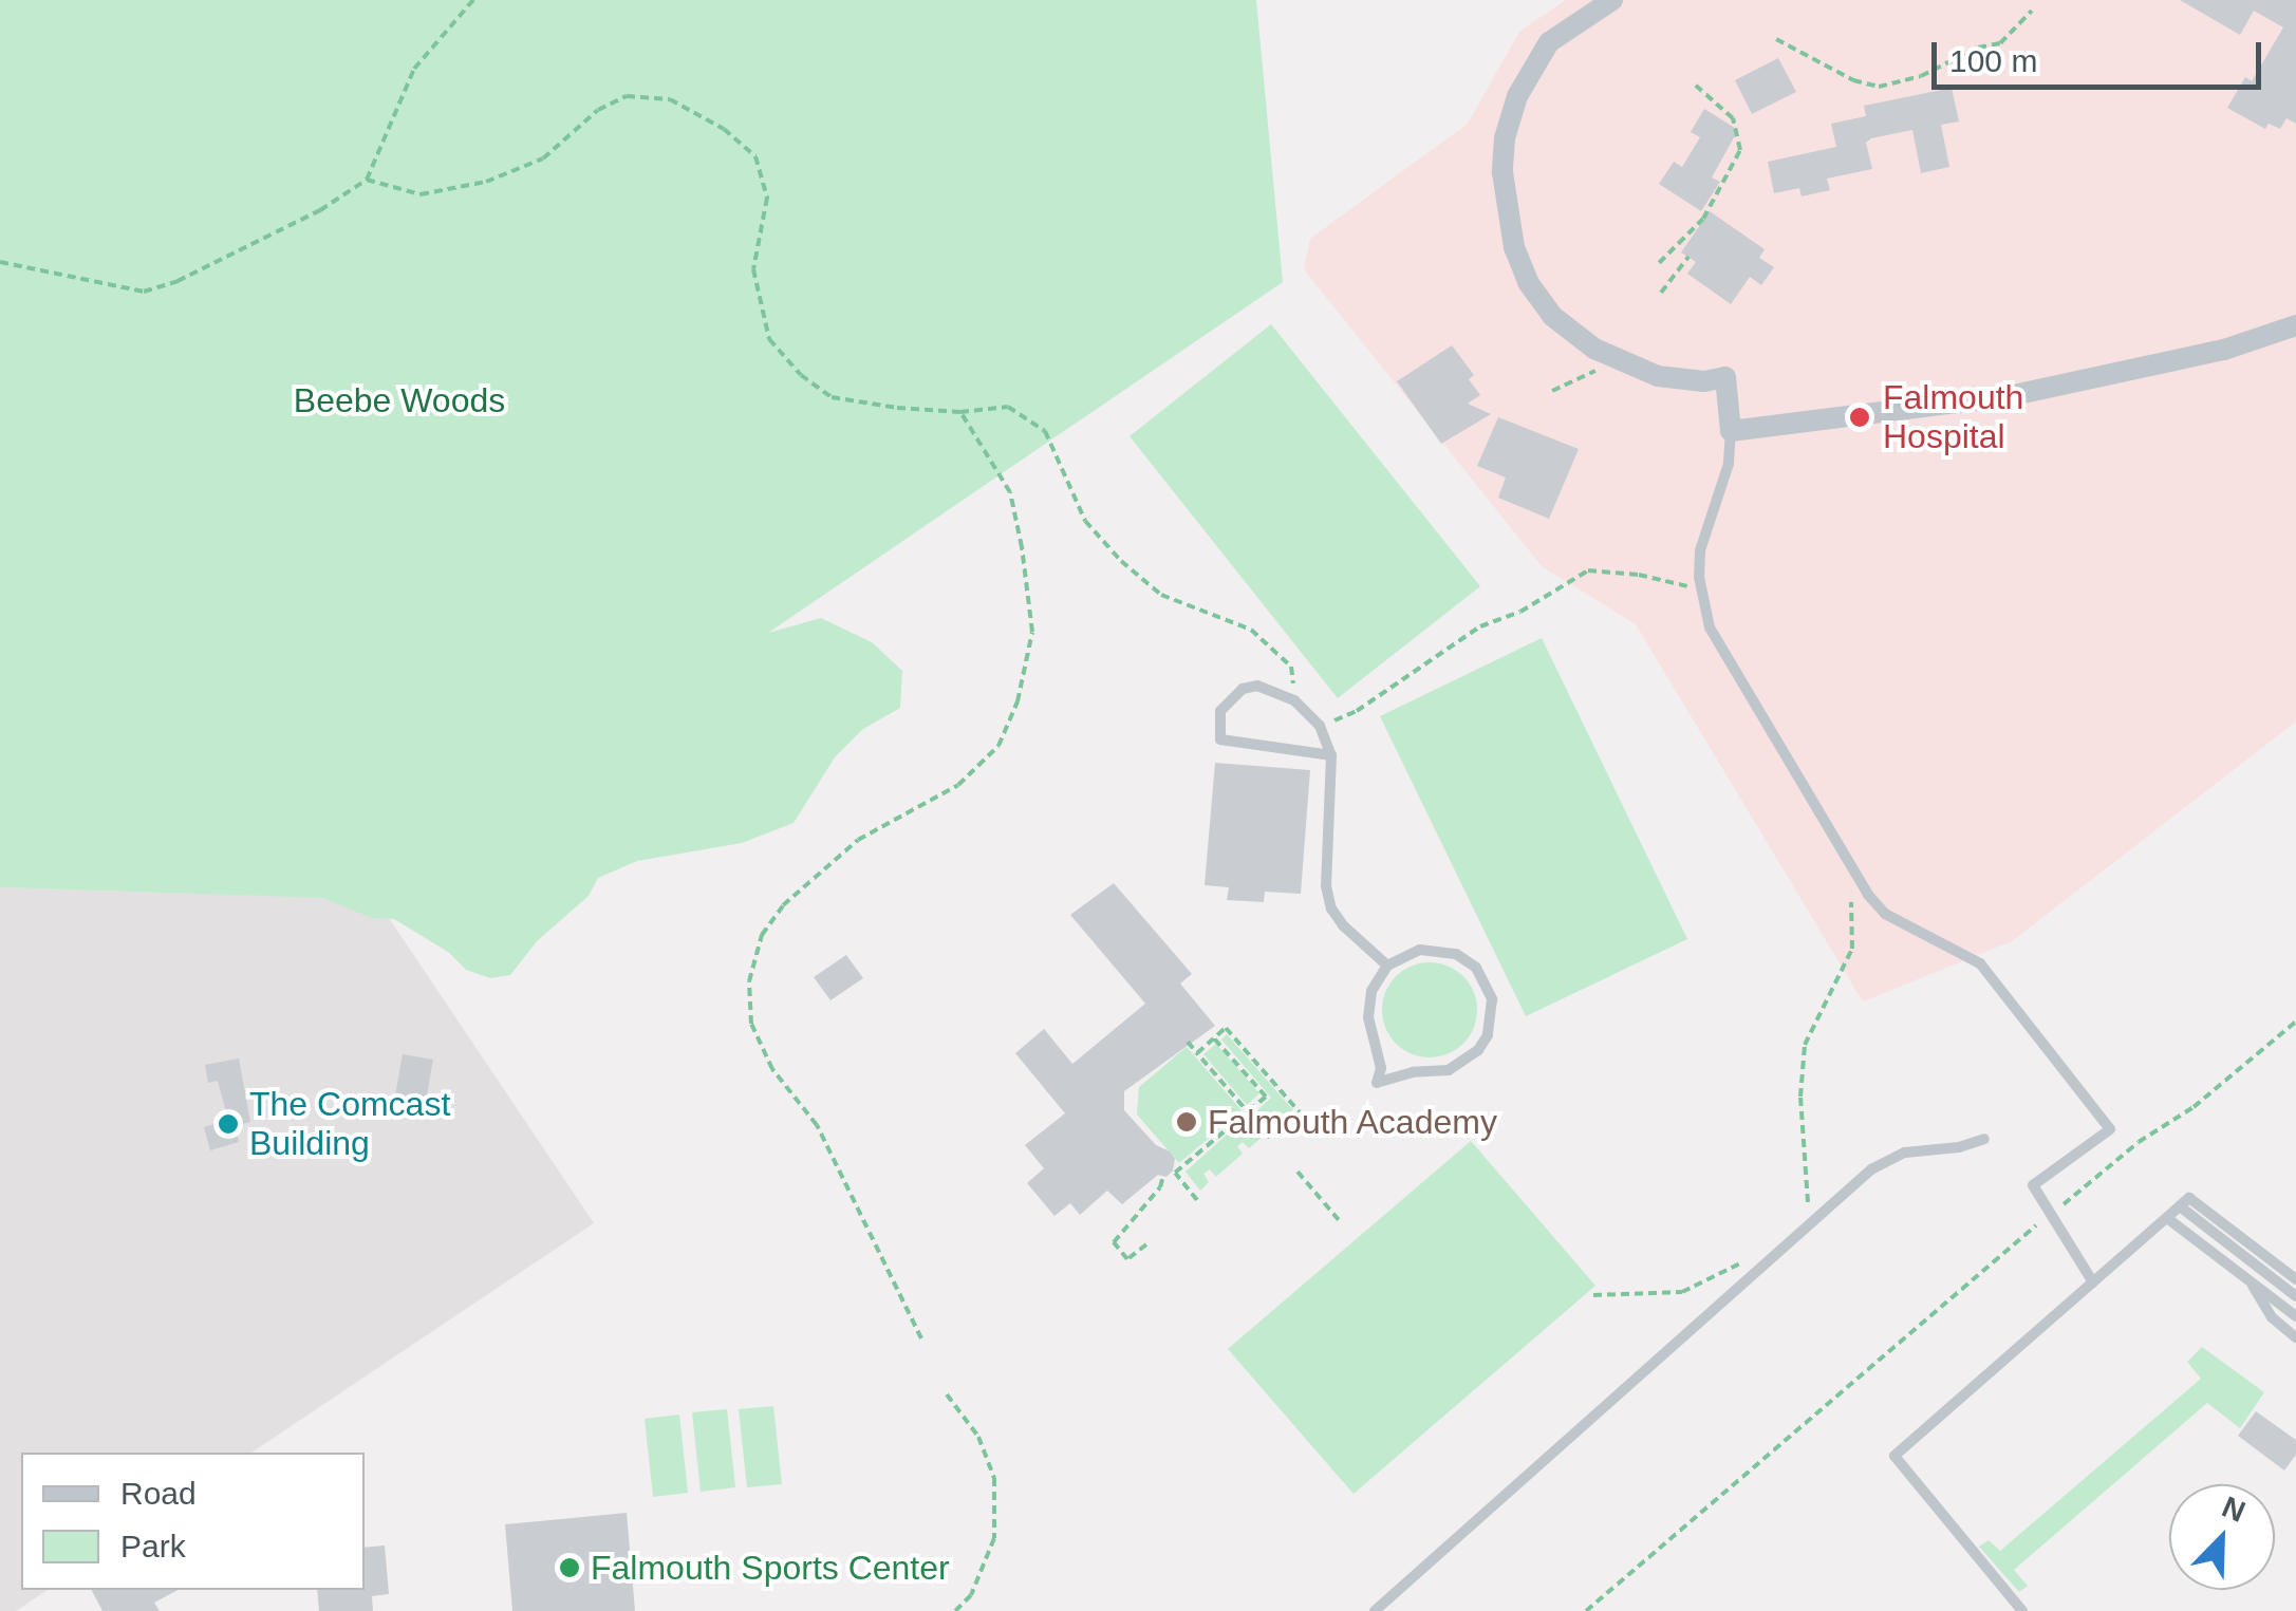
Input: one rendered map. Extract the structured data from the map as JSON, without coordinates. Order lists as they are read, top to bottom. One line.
{"parks":["Beebe Woods"],"places":["Falmouth Hospital","Falmouth Academy","The Comcast Building","Falmouth Sports Center"],"legend":["Road","Park"],"scale_bar":"100 m","north":"top right"}
